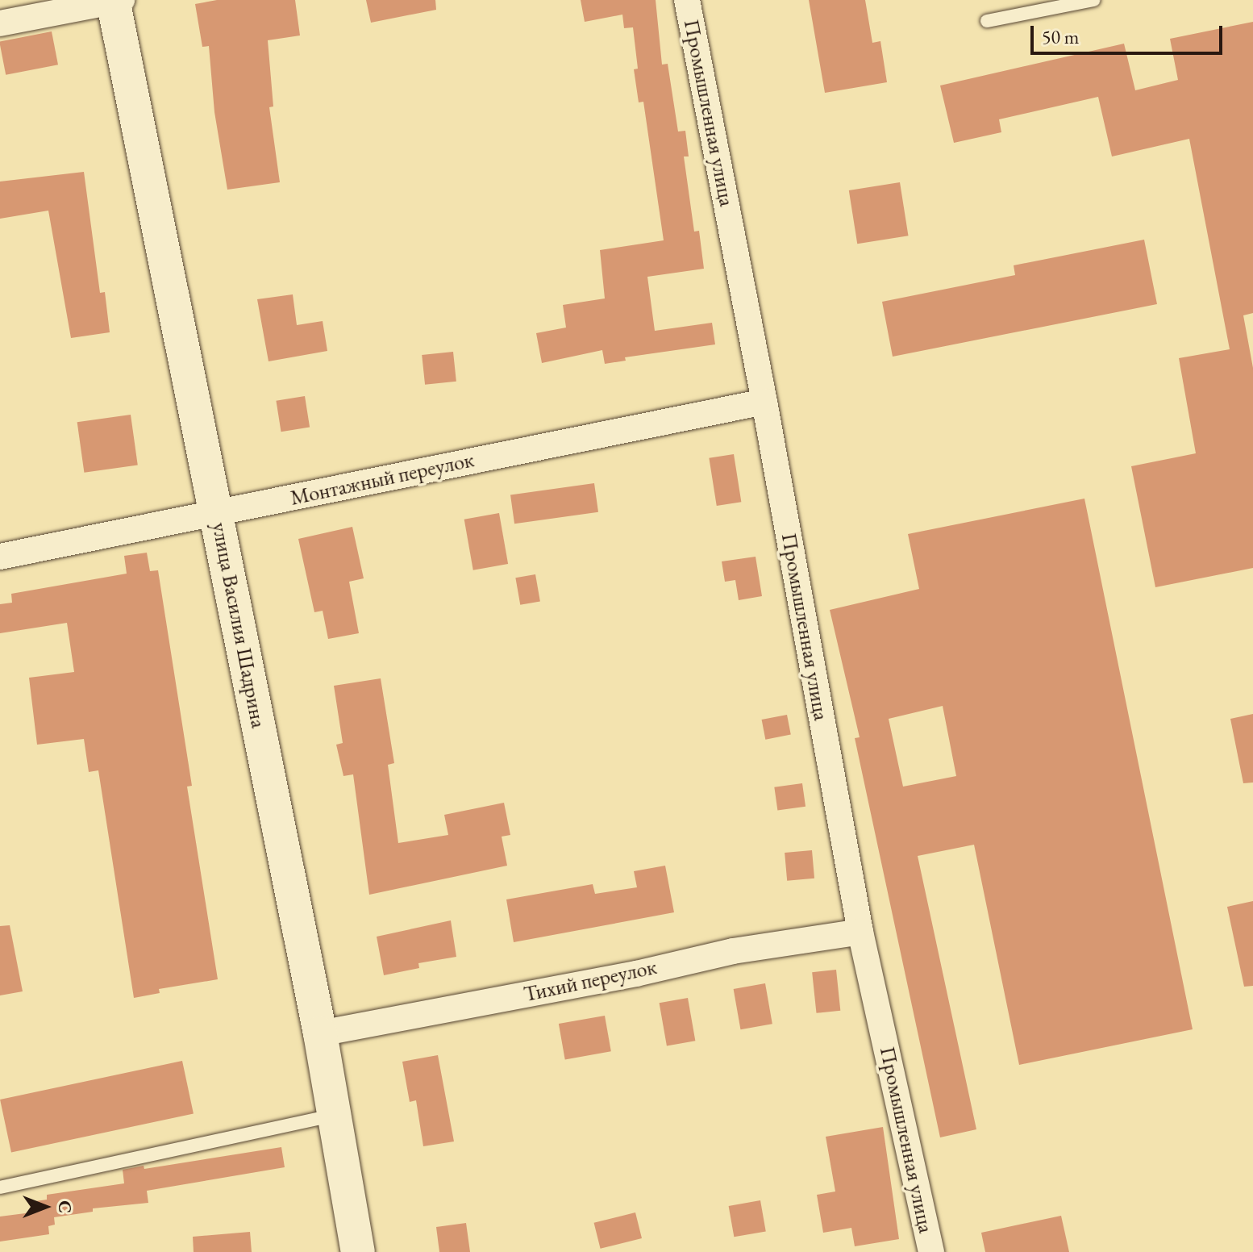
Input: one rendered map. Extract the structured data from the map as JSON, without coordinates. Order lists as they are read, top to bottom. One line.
{"streets":{"street":["Промышленная улица","Монтажный переулок","улица Василия Шадрина","Тихий переулок"]},"crossings":[["Промышленная улица","Монтажный переулок"],["Промышленная улица","Тихий переулок"],["Монтажный переулок","улица Василия Шадрина"],["улица Василия Шадрина","Тихий переулок"]],"scale_bar":"50 m","north":"right"}
